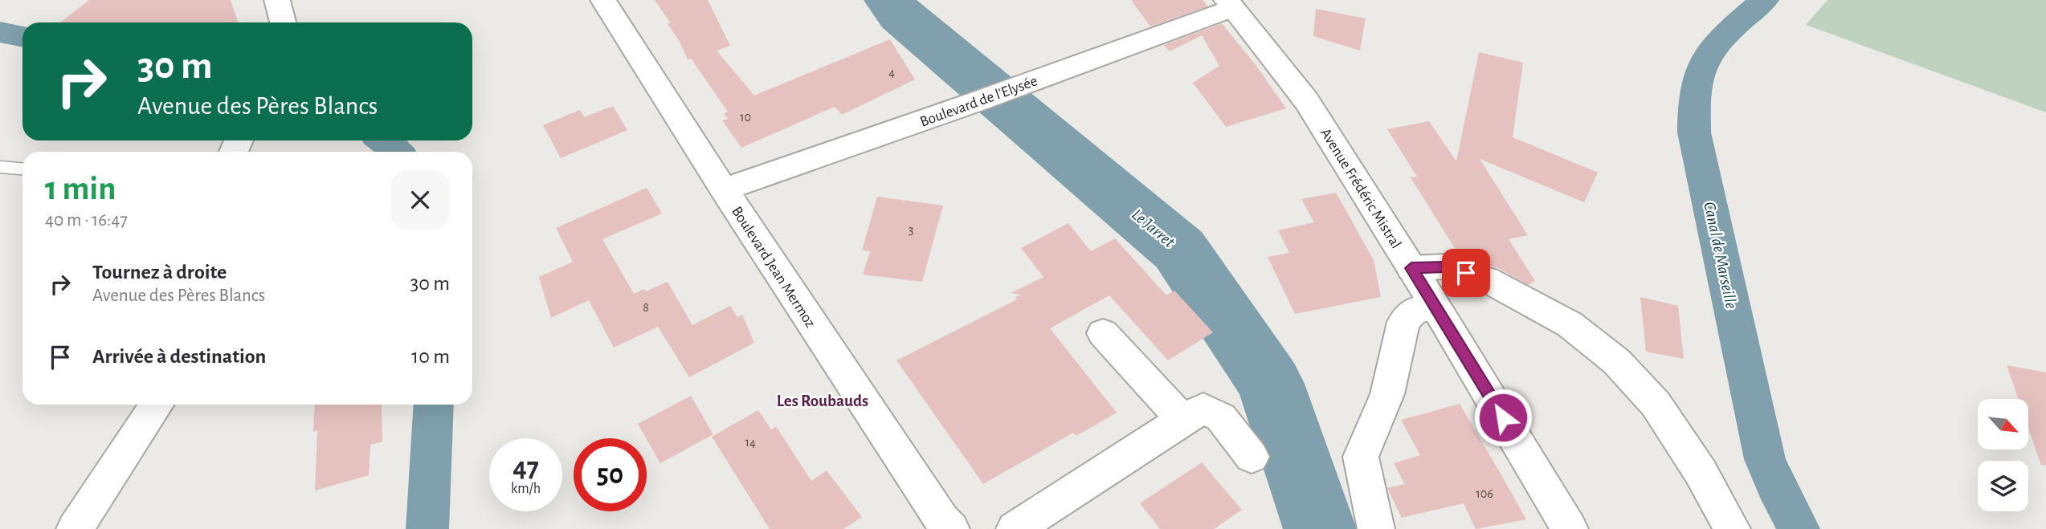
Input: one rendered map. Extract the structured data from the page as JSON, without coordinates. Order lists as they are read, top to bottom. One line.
{"streets":{"street":["Boulevard de l'Elysée","Avenue Frédéric Mistral","Boulevard Jean Mermoz"]},"crossings":[["Boulevard de l'Elysée","Avenue Frédéric Mistral"],["Boulevard de l'Elysée","Boulevard Jean Mermoz"]],"districts":["Les Roubauds"],"water":["Le Jarret","Canal de Marseille"],"house_numbers":["4","10","3","8","14","106"],"north":"bottom right","page":{"turn":["30 m","Avenue des Pères Blancs"],"heading":["1 min","40 m · 16:47"],"list":[{"name":"Tournez à droite","note":"Avenue des Pères Blancs","value":"30 m"},{"name":"Arrivée à destination","value":"10 m"}],"speed":"47 km/h","limit":"50"}}
